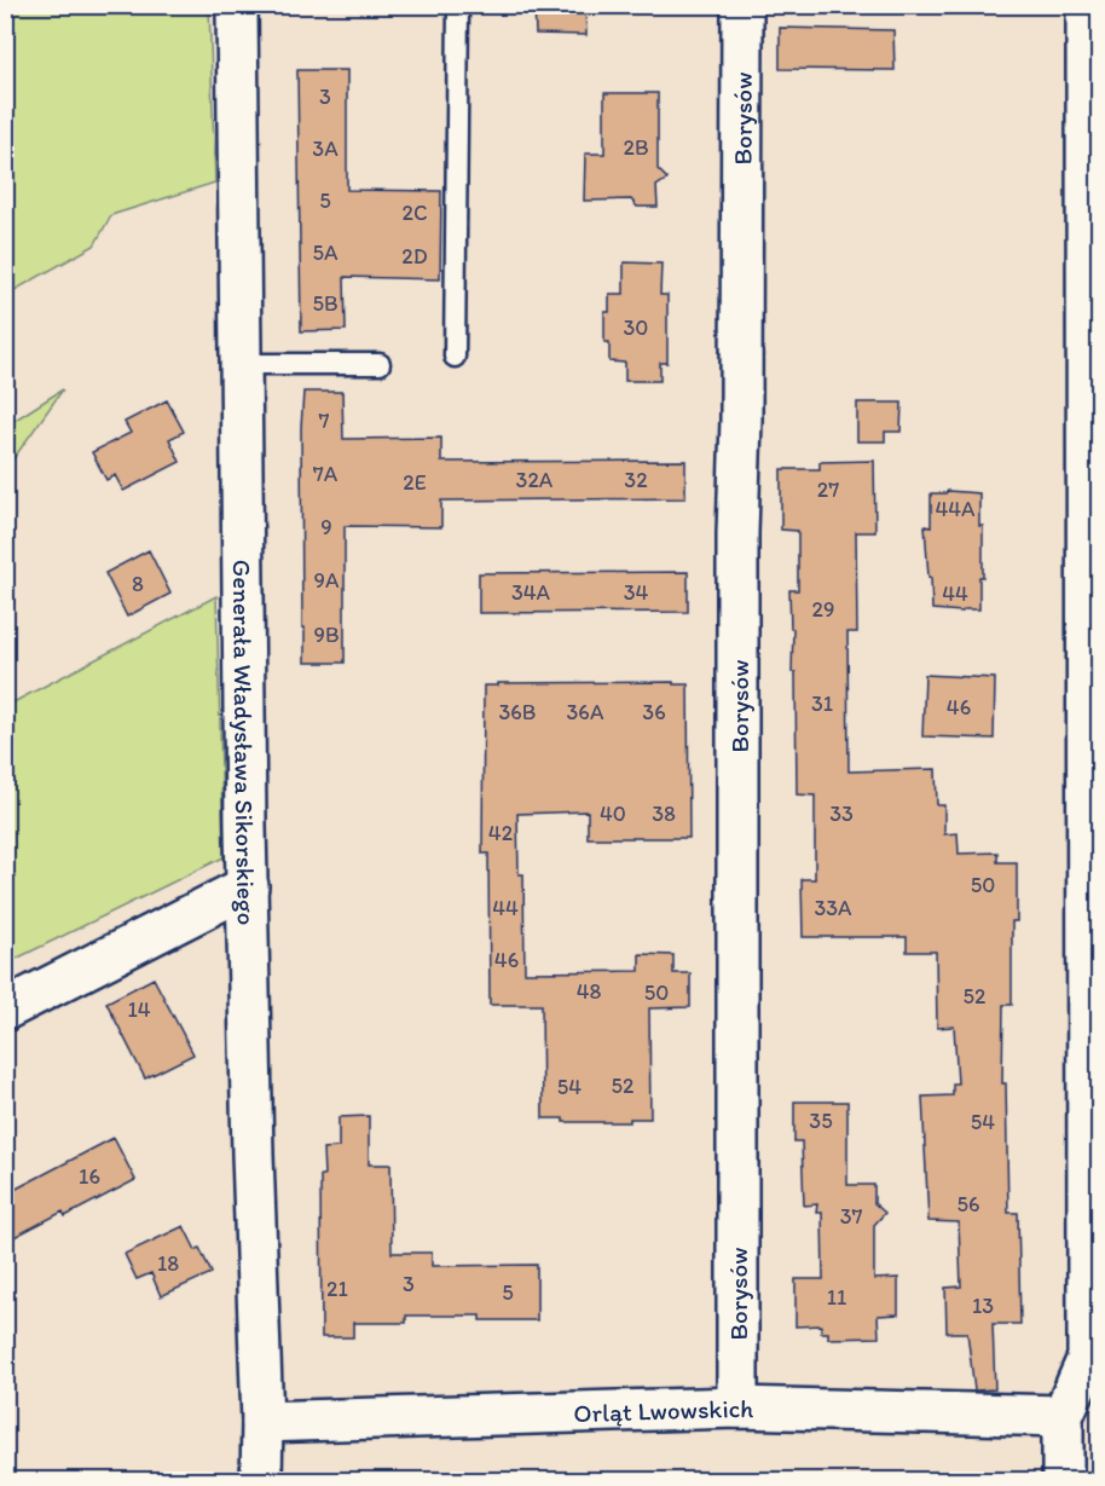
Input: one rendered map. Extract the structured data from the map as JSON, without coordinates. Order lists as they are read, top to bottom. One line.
{"streets":{"street":["Borysów","Generała Władysława Sikorskiego","Orląt Lwowskich"]},"crossings":[["Borysów","Orląt Lwowskich"],["Generała Władysława Sikorskiego","Orląt Lwowskich"]],"house_numbers":["3","2B","3A","5","2C","5A","2D","5B","30","7","7A","32A","32","2E","27","44A","9","9A","8","34A","34","44","29","9B","31","46","36B","36A","36","40","38","33","42","50","44","33A","46","48","50","52","14","52","54","35","54","16","56","37","18","3","21","5","11","13"]}
